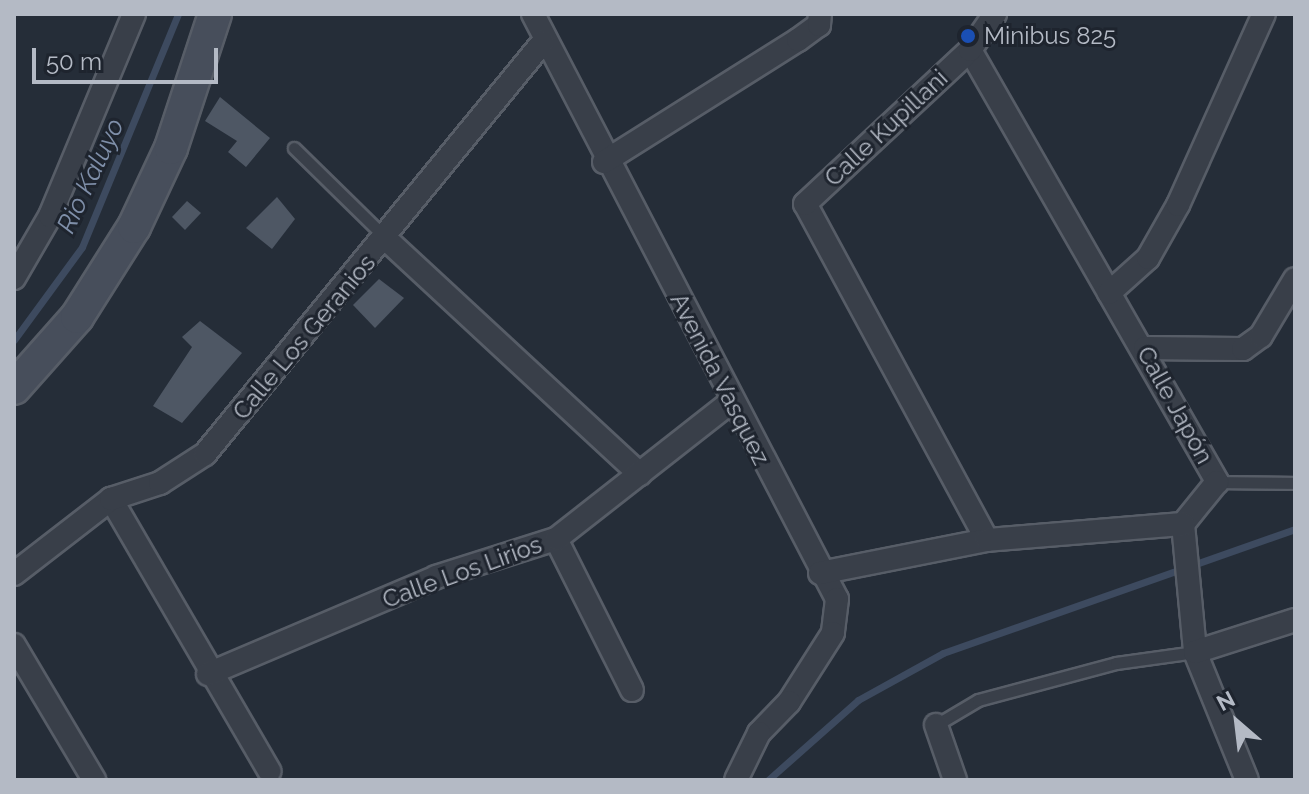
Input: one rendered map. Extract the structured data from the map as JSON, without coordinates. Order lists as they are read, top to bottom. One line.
{"streets":{"street":["Calle Kupillani","Calle Los Geranios","Avenida Vasquez","Calle Japón","Calle Los Lirios"]},"crossings":[["Calle Kupillani","Calle Japón"],["Calle Los Geranios","Avenida Vasquez"],["Avenida Vasquez","Calle Los Lirios"]],"water":["Rio Kaluyo"],"places":["Minibus 825"],"scale_bar":"50 m","north":"top left"}
